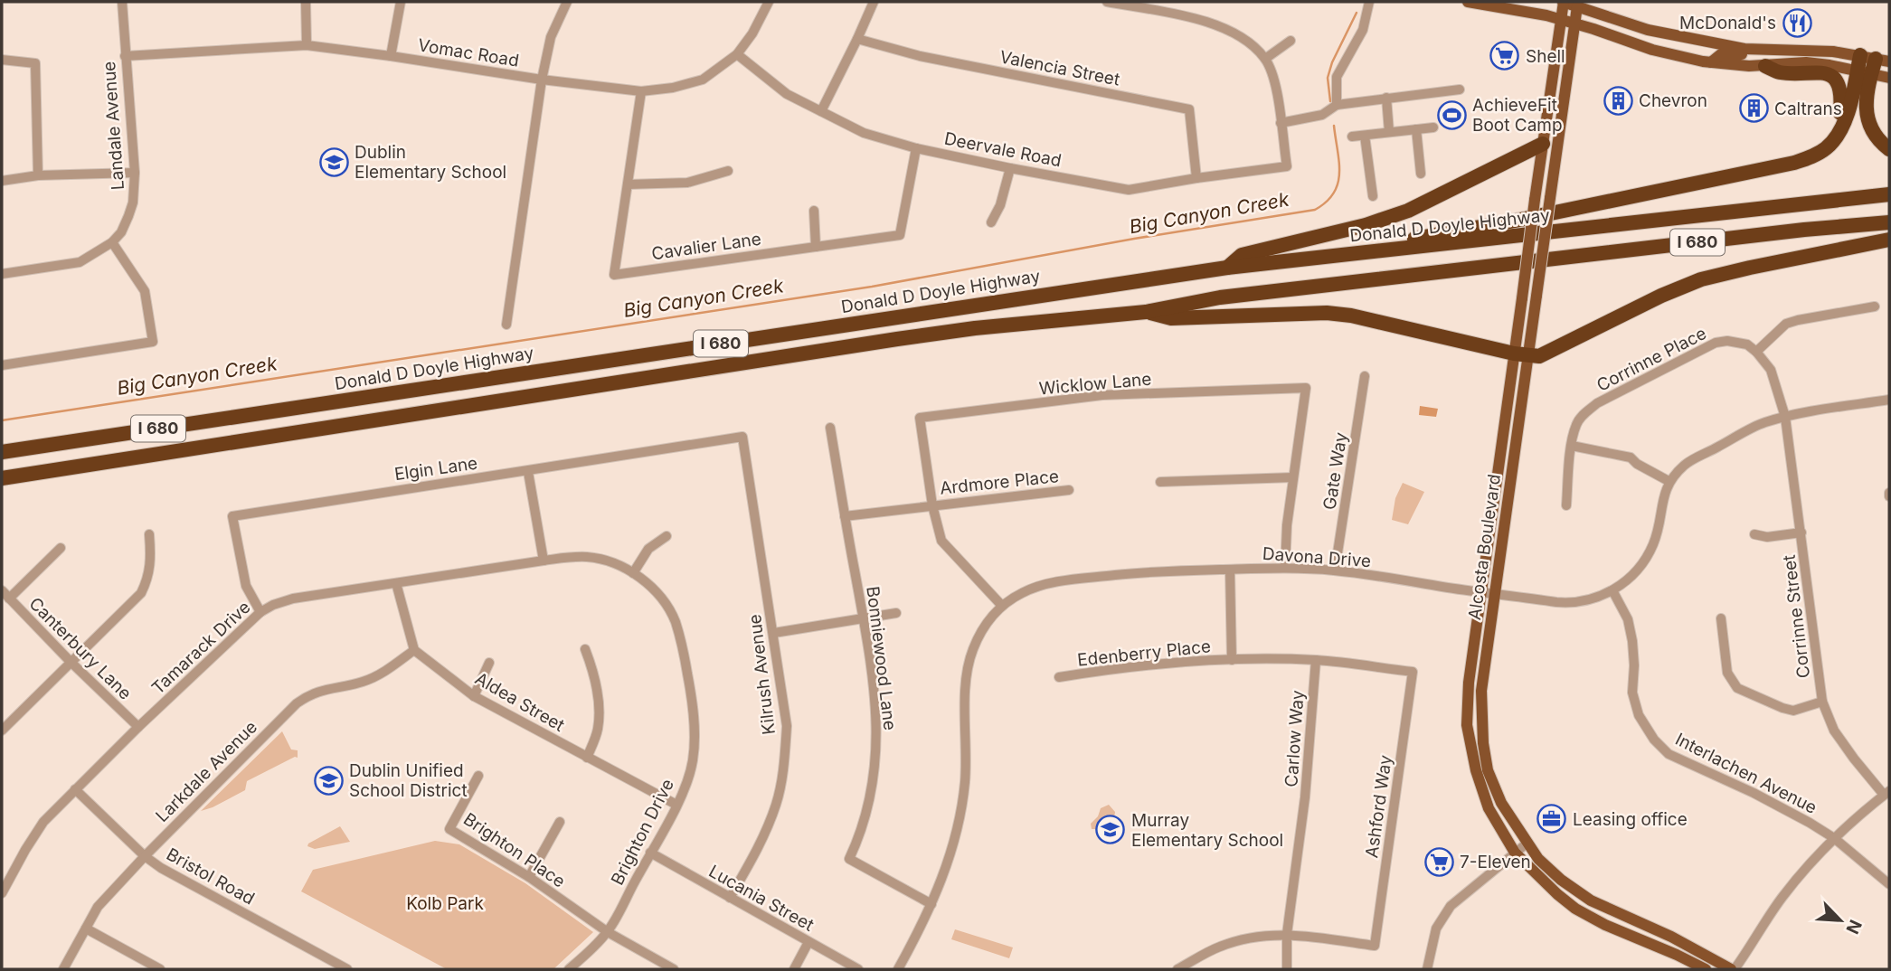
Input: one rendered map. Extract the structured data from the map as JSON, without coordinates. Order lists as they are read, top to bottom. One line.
{"streets":{"highway":["Donald D Doyle Highway","I 680"],"main road":["Alcosta Boulevard"],"street":["Vomac Road","Valencia Street","Landale Avenue","Deervale Road","Cavalier Lane","Corrinne Place","Wicklow Lane","Elgin Lane","Gate Way","Ardmore Place","Davona Drive","Corrinne Street","Tamarack Drive","Canterbury Lane","Edenberry Place","Bonniewood Lane","Kilrush Avenue","Aldea Street","Carlow Way","Larkdale Avenue","Interlachen Avenue","Ashford Way","Brighton Drive","Brighton Place","Bristol Road","Lucania Street"]},"crossings":[["Vomac Road","Landale Avenue"],["Vomac Road","Deervale Road"],["Vomac Road","Cavalier Lane"],["Valencia Street","Deervale Road"],["Deervale Road","Cavalier Lane"],["Wicklow Lane","Ardmore Place"],["Wicklow Lane","Davona Drive"],["Elgin Lane","Tamarack Drive"],["Elgin Lane","Kilrush Avenue"],["Gate Way","Davona Drive"],["Ardmore Place","Bonniewood Lane"],["Alcosta Boulevard","Davona Drive"],["Davona Drive","Bonniewood Lane"],["Davona Drive","Interlachen Avenue"],["Tamarack Drive","Canterbury Lane"],["Tamarack Drive","Brighton Drive"],["Tamarack Drive","Bristol Road"],["Edenberry Place","Carlow Way"],["Edenberry Place","Ashford Way"],["Kilrush Avenue","Lucania Street"],["Aldea Street","Larkdale Avenue"],["Aldea Street","Brighton Drive"],["Carlow Way","Ashford Way"],["Larkdale Avenue","Bristol Road"],["Brighton Drive","Brighton Place"],["Brighton Drive","Lucania Street"]],"water":["Big Canyon Creek"],"parks":["Kolb Park"],"places":{"restaurant":["McDonald's"],"supermarket":["Shell","7-Eleven"],"building":["Chevron","Caltrans"],"sports":["AchieveFit Boot Camp"],"school or university":["Dublin Elementary School","Dublin Unified School District","Murray Elementary School"],"office":["Leasing office"]},"north":"bottom right"}
